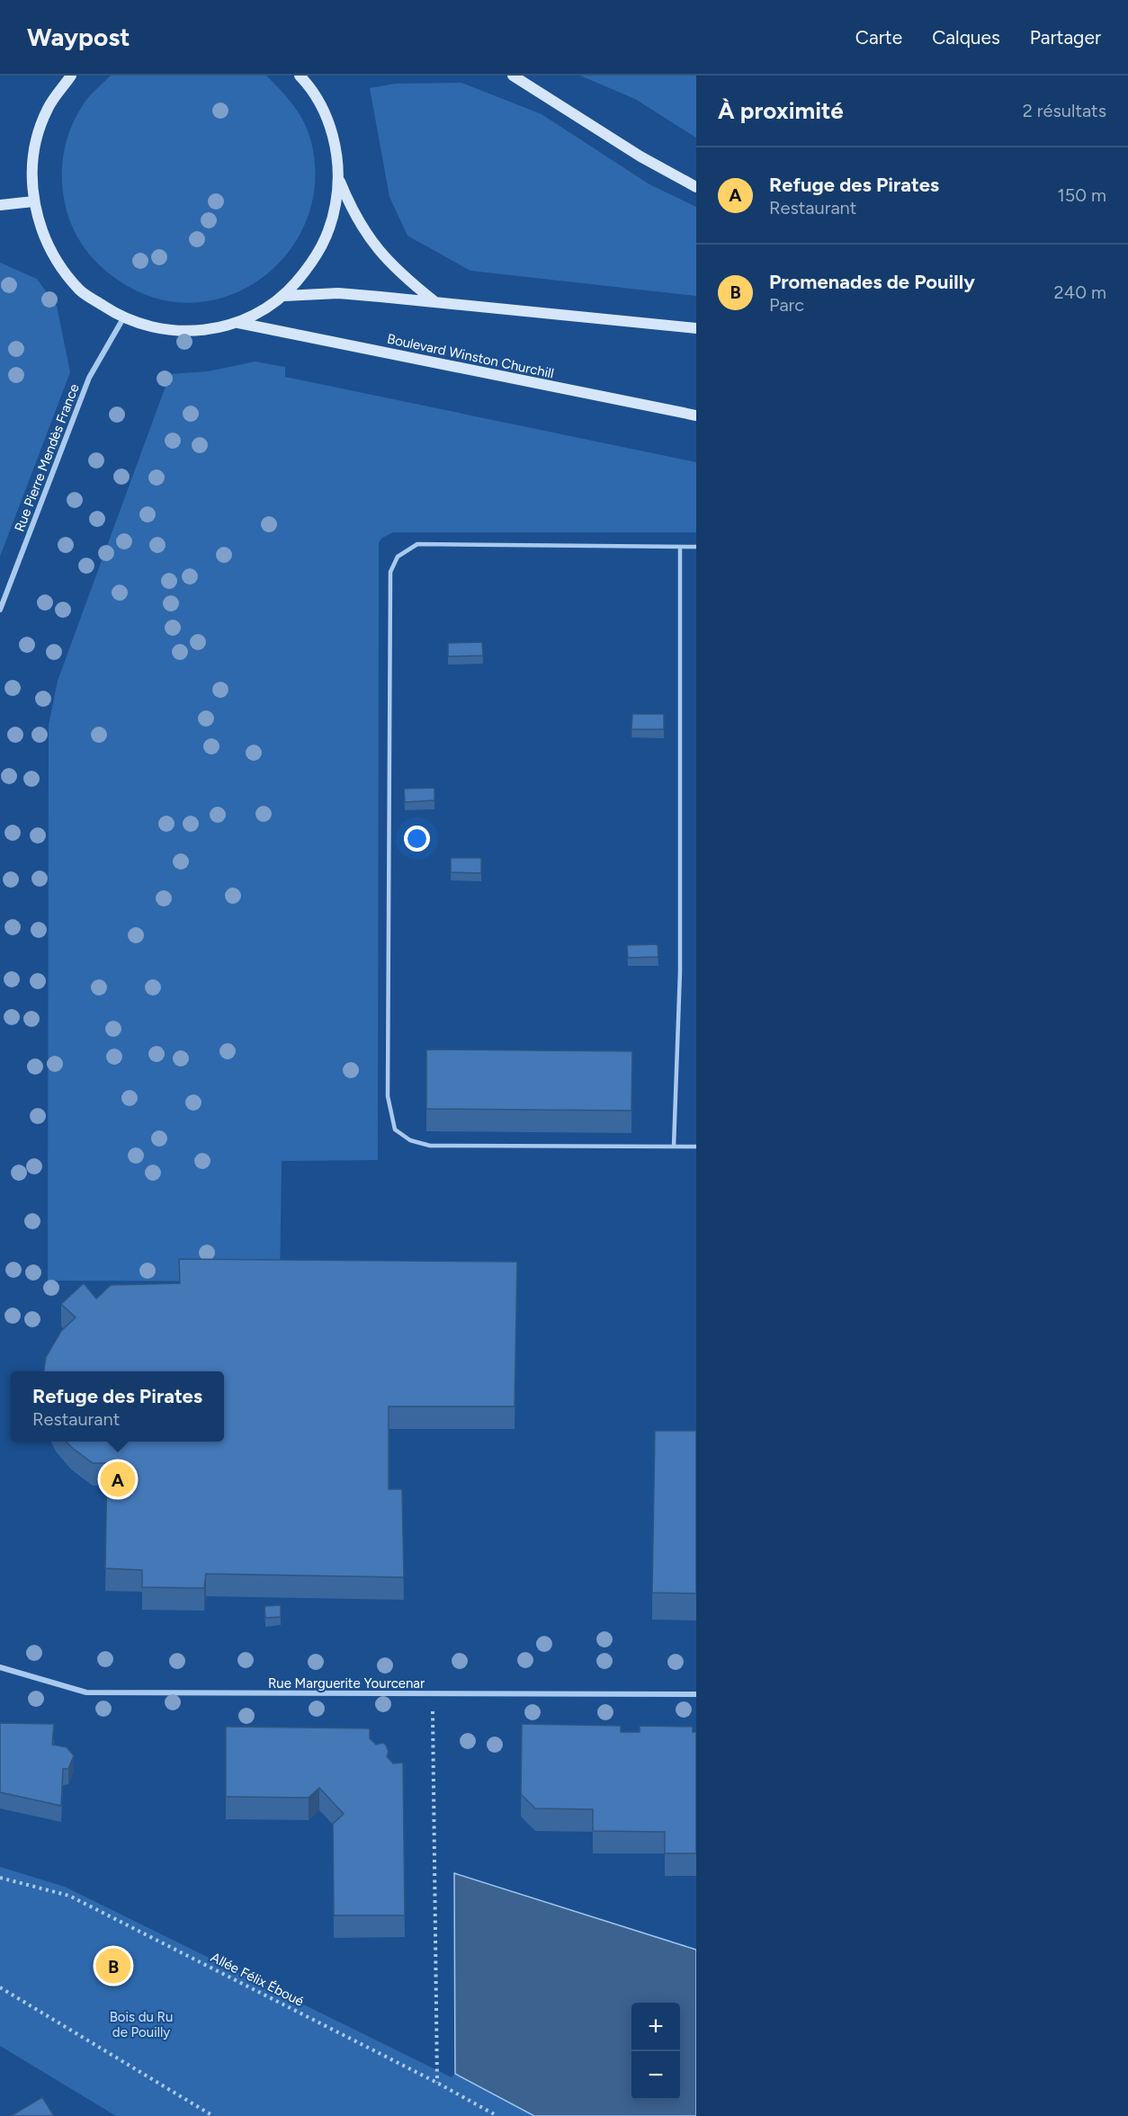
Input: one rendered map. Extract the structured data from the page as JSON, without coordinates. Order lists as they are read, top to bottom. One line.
{"streets":{"street":["Boulevard Winston Churchill","Rue Pierre Mendès France","Rue Marguerite Yourcenar"],"path":["Allée Félix Éboué"]},"parks":["Bois du Ru de Pouilly"],"page":{"header":"Waypost","nav":["Carte","Calques","Partager"],"heading":["À proximité","2 résultats"],"list":[{"mark":"A","name":"Refuge des Pirates","note":"Restaurant","value":"150 m"},{"mark":"B","name":"Promenades de Pouilly","note":"Parc","value":"240 m"}],"popup":["Refuge des Pirates","Restaurant"],"pins":["A","B"],"map_buttons":["+","−"]}}
